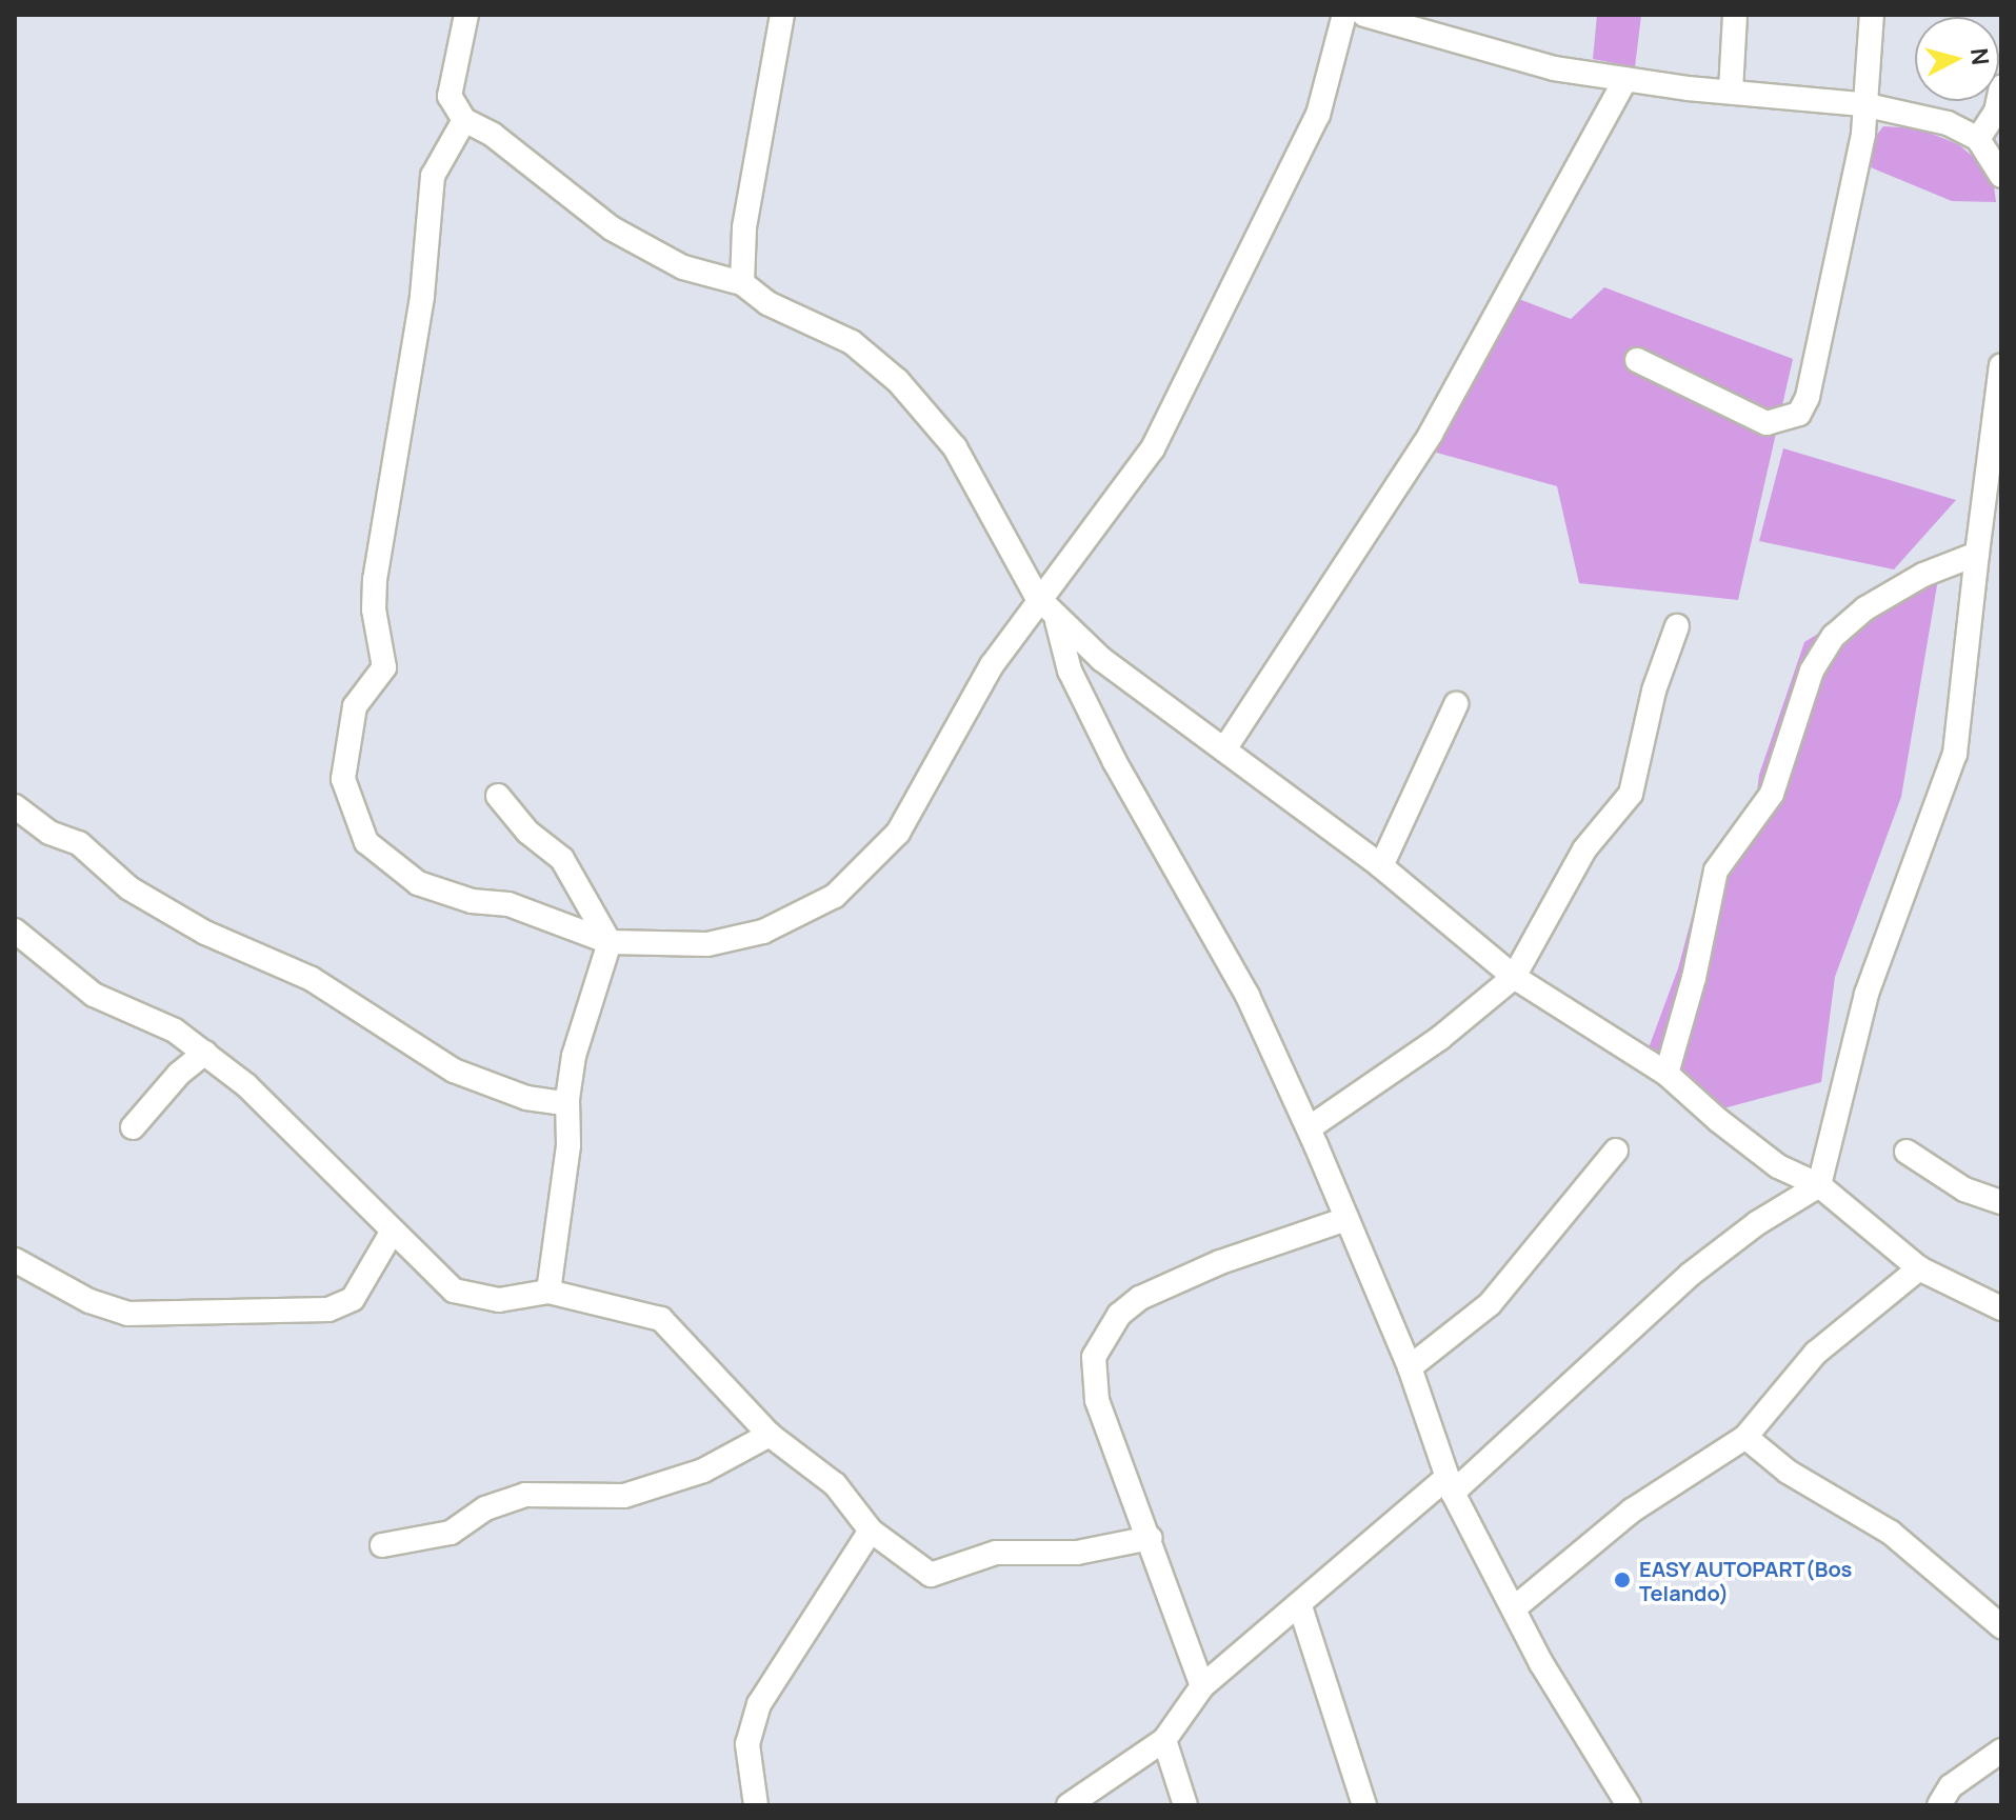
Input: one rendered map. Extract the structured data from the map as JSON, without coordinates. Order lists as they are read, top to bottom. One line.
{"places":["EASY AUTOPART(Bos Telando)"],"north":"right"}
